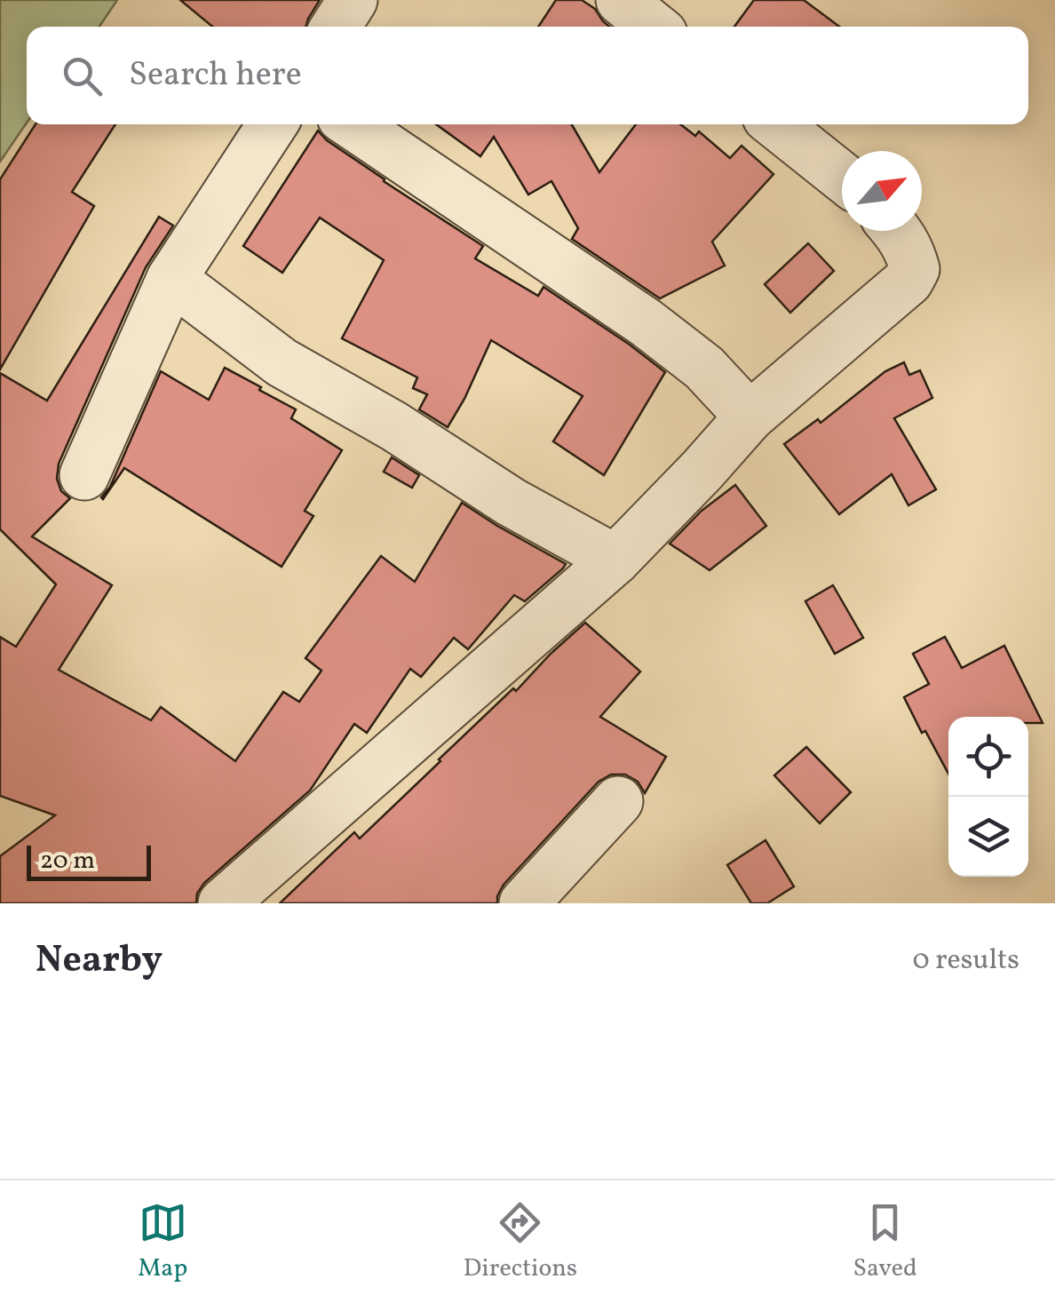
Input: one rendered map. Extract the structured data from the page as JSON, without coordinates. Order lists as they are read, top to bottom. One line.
{"scale_bar":"20 m","north":"top right","page":{"search":"Search here","scale":"20 m","heading":["Nearby","0 results"],"nav":["Map","Directions","Saved"]}}
